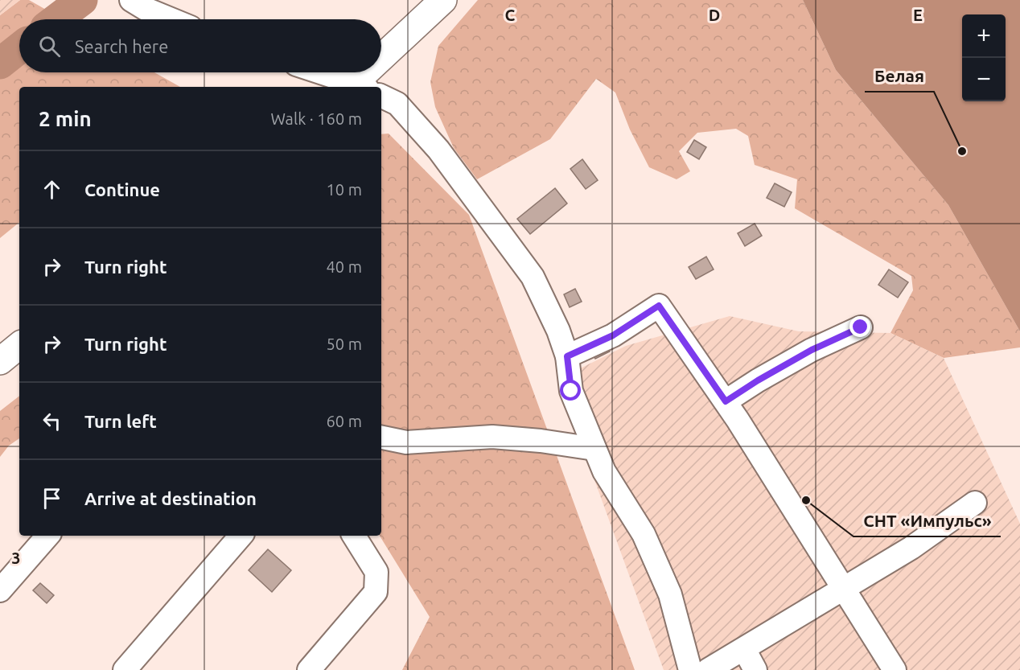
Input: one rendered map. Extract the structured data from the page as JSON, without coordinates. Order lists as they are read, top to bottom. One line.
{"places":["Белая","СНТ «Импульс»"],"page":{"map_buttons":["+","−"],"search":"Search here","heading":["2 min","Walk · 160 m"],"list":[["Continue","10 m"],["Turn right","40 m"],["Turn right","50 m"],["Turn left","60 m"],"Arrive at destination"]},"grid":{"columns":["C","D","E"],"rows":["3"]}}
